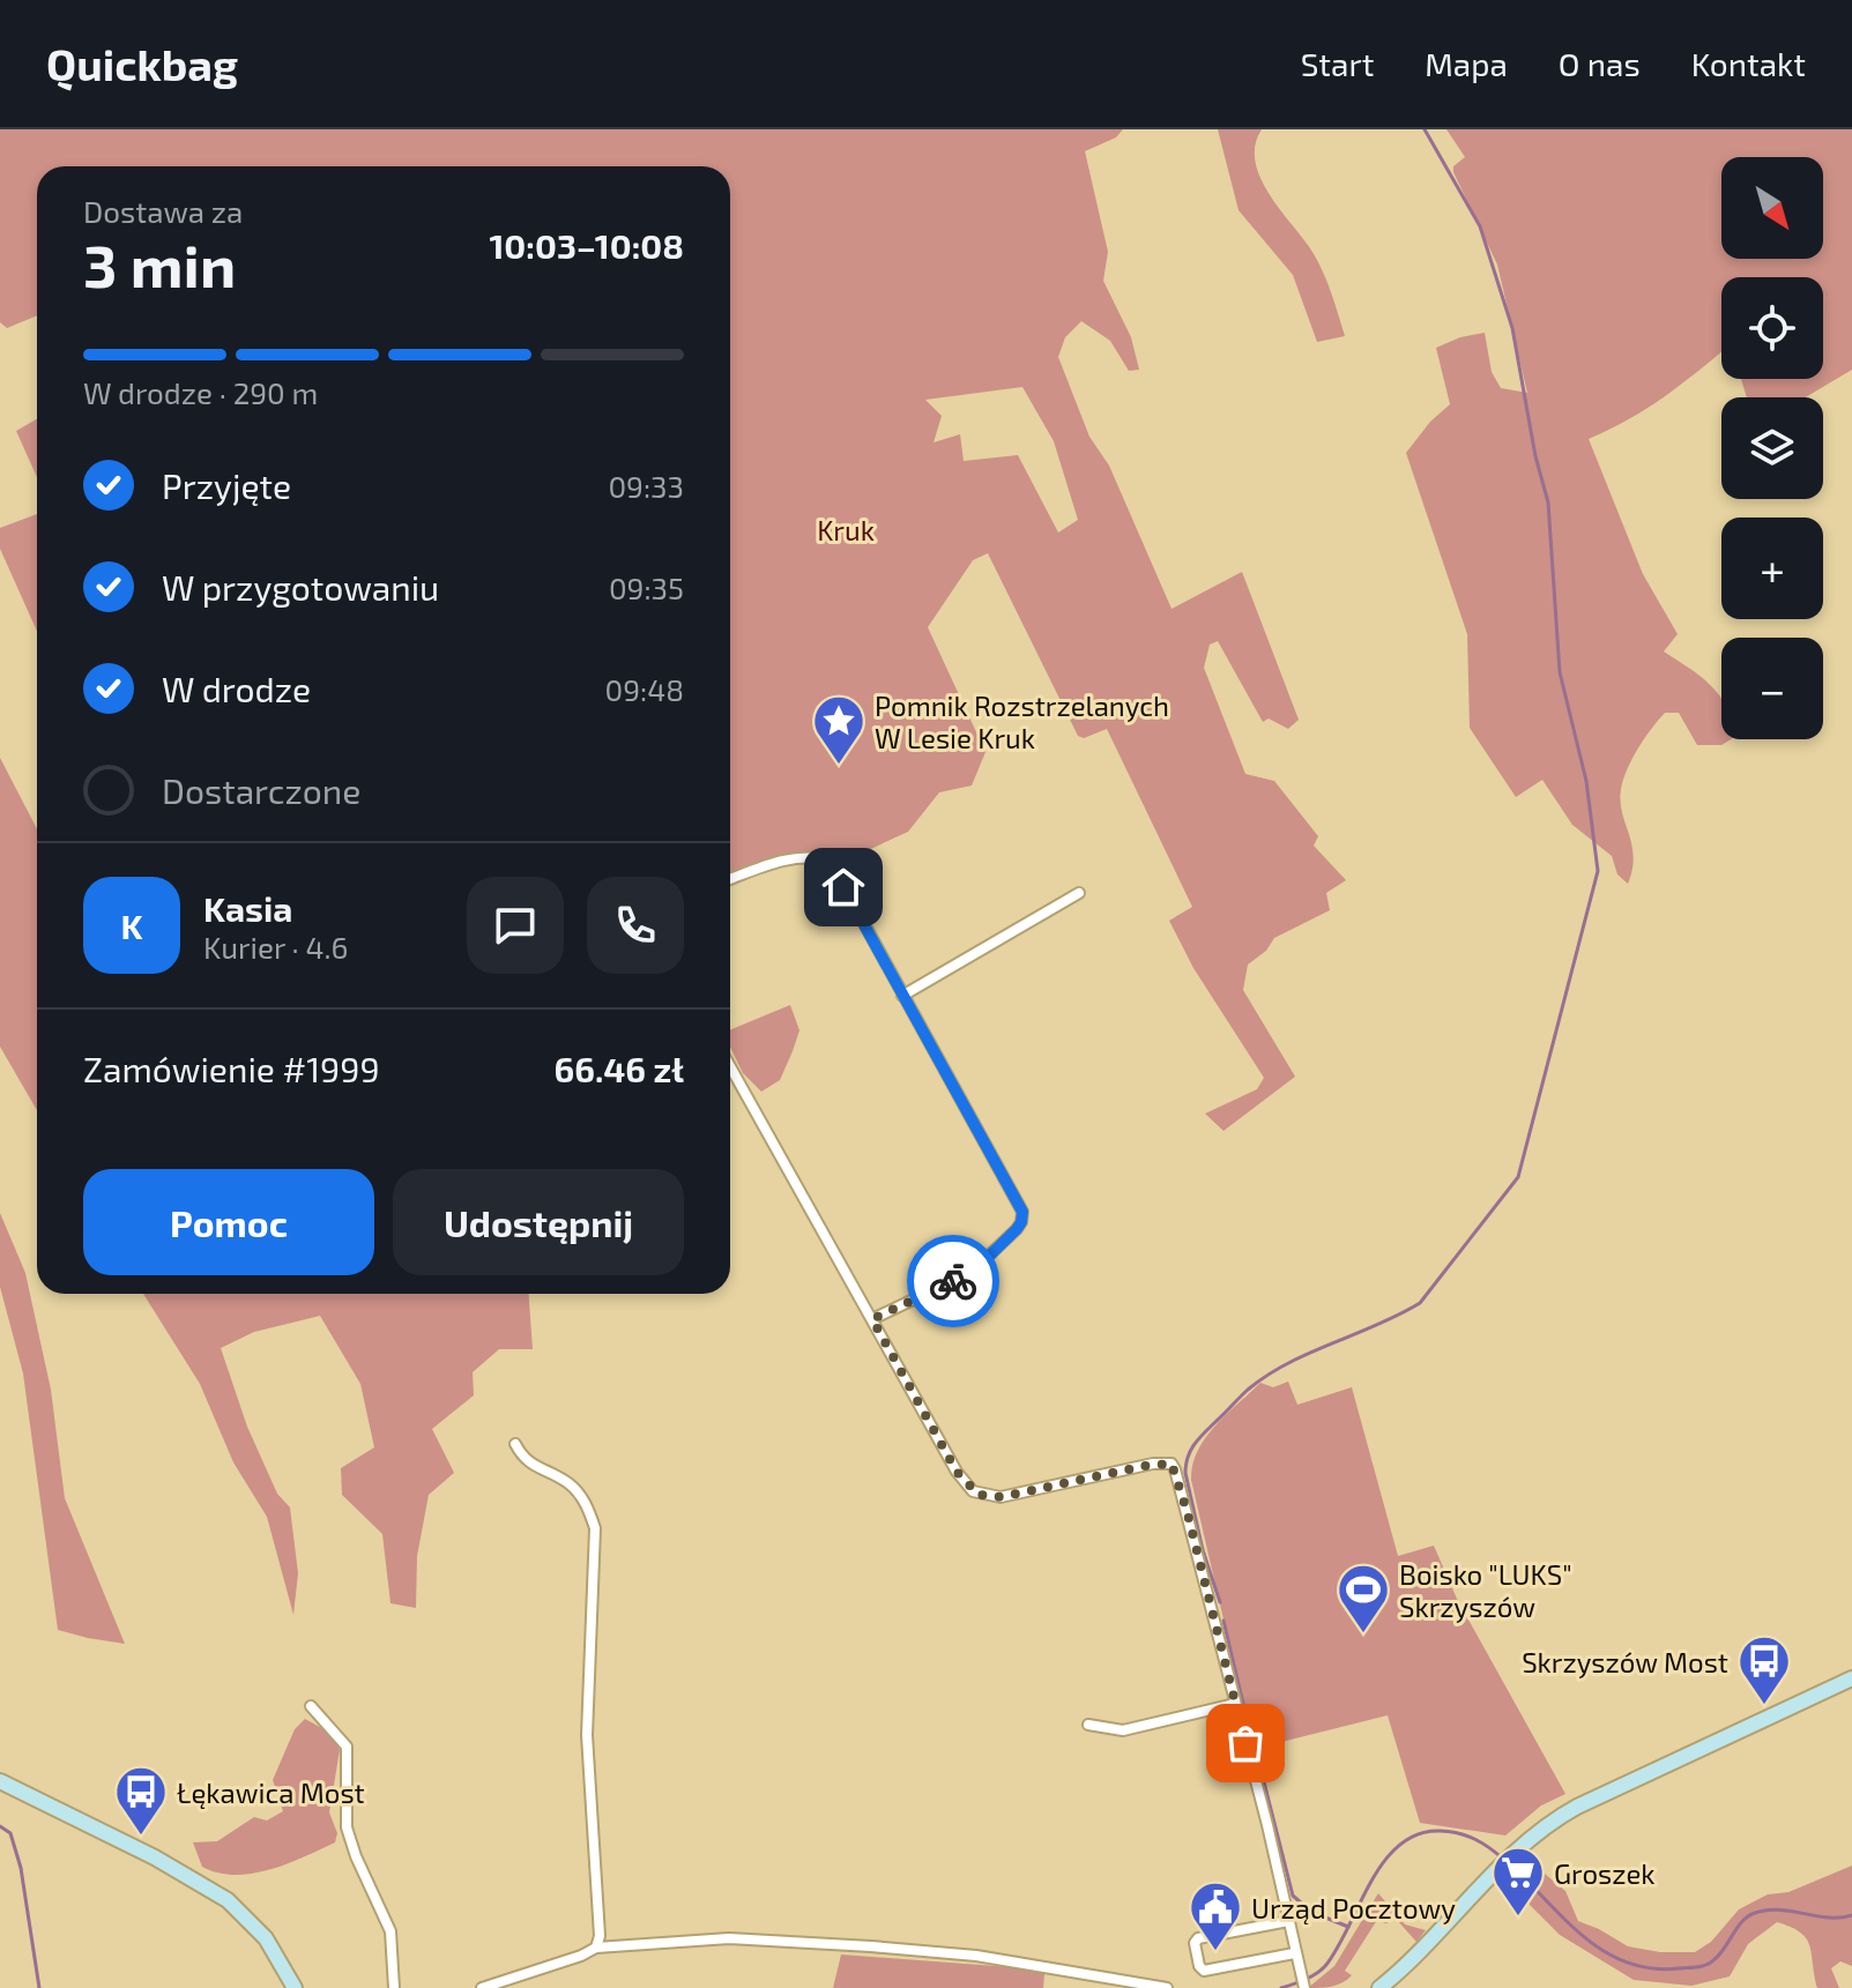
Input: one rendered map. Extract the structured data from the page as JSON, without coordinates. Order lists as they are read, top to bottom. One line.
{"parks":["Kruk"],"places":{"place":["Pomnik Rozstrzelanych W Lesie Kruk"],"sports":["Boisko \"LUKS\" Skrzyszów"],"bus stop":["Skrzyszów Most","Łękawica Most"],"supermarket":["Groszek"],"public building":["Urząd Pocztowy"]},"north":"bottom right","page":{"header":"Quickbag","nav":["Start","Mapa","O nas","Kontakt"],"map_buttons":["+","−"],"heading":["3 min","Dostawa za","10:03–10:08"],"panel":["Kasia","Kurier · 4.6","Zamówienie #1999","66.46 zł"],"bar":"W drodze · 290 m","list":[["Przyjęte","09:33"],["W przygotowaniu","09:35"],["W drodze","09:48"],"Dostarczone"],"round":"K","buttons":["Pomoc","Udostępnij"]}}
